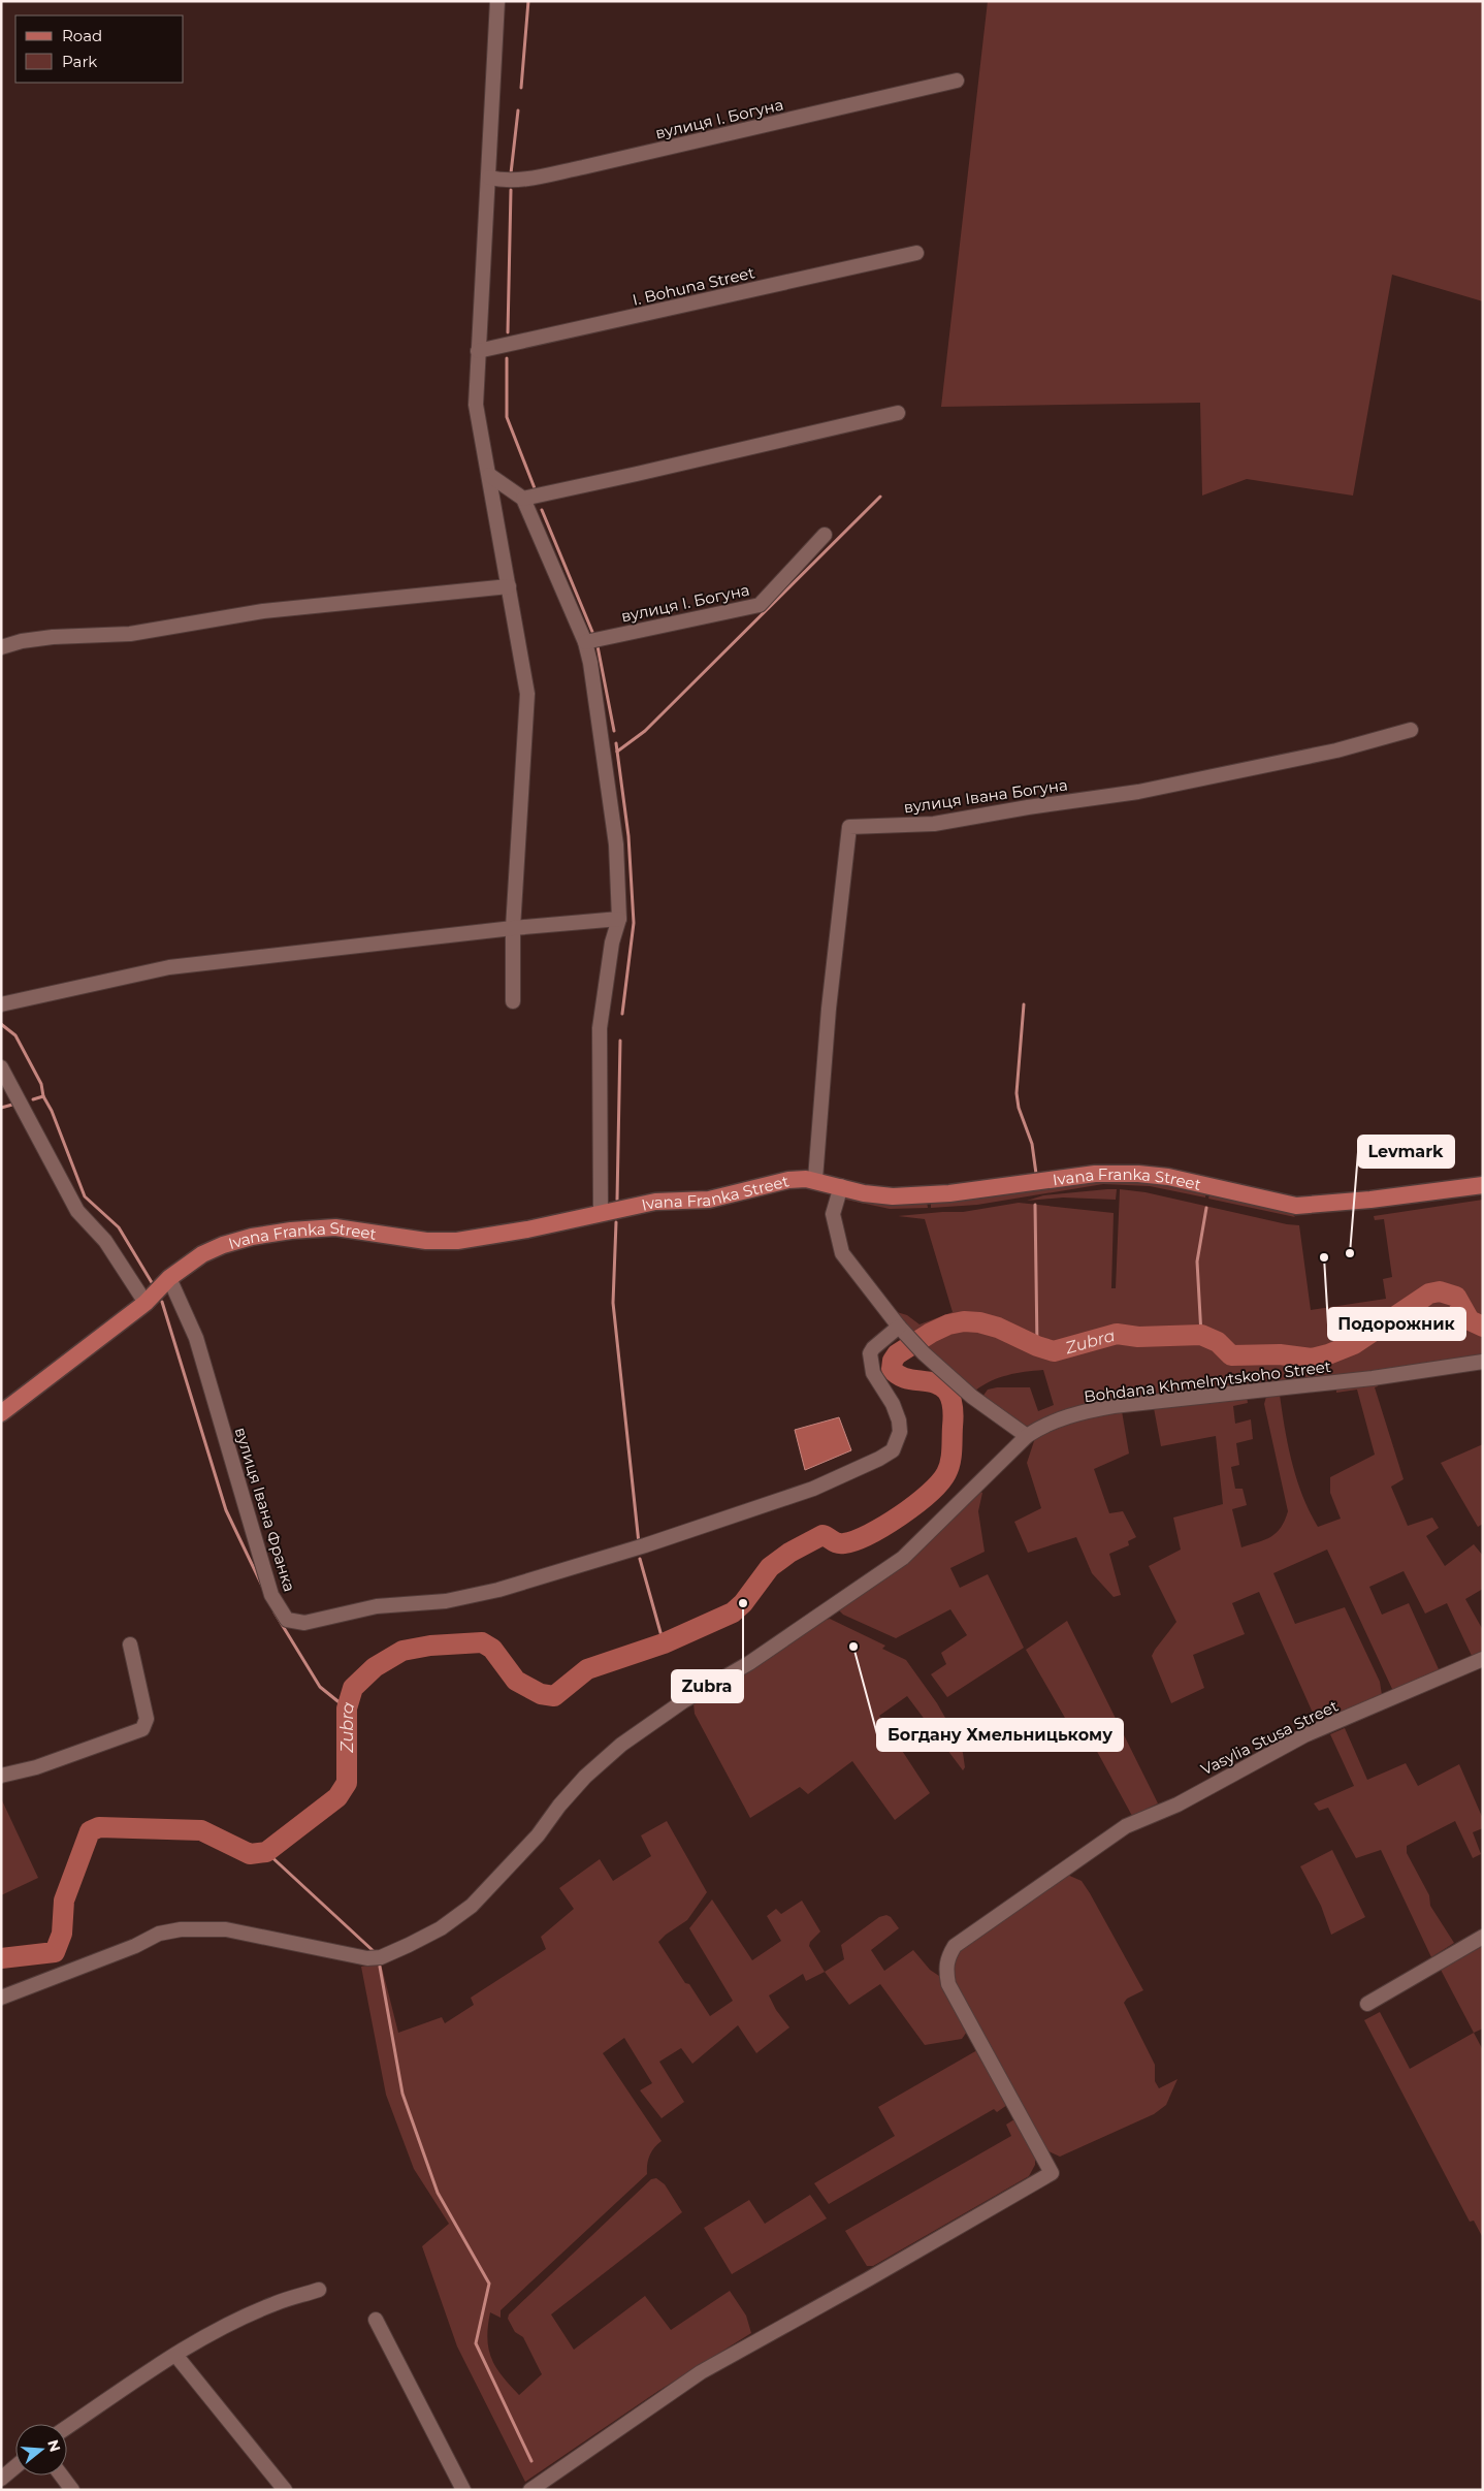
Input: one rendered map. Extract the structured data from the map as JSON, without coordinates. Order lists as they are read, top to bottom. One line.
{"streets":{"main road":["Ivana Franka Street"],"street":["вулиця І. Богуна","I. Bohuna Street","вулиця Івана Богуна","Bohdana Khmelnytskoho Street","вулиця Івана Франка","Vasylia Stusa Street"]},"crossings":[["вулиця Івана Богуна","Ivana Franka Street"],["Ivana Franka Street","вулиця Івана Франка"]],"water":["Zubra"],"places":["Levmark","Подорожник","Zubra","Богдану Хмельницькому"],"legend":["Road","Park"],"north":"right"}
